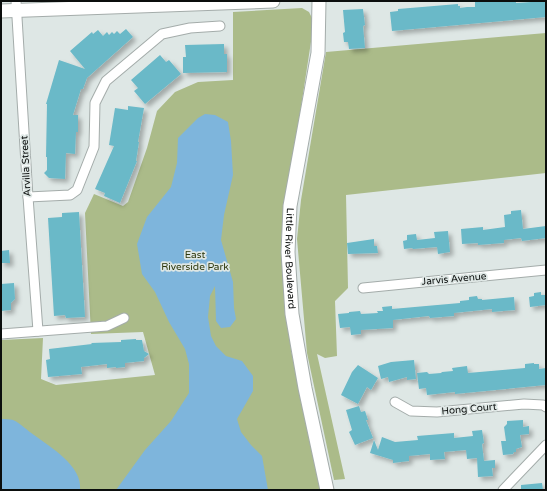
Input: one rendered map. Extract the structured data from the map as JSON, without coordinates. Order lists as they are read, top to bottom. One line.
{"streets":{"street":["Arvilla Street","Little River Boulevard","Jarvis Avenue","Hong Court"]},"parks":["East Riverside Park"]}
